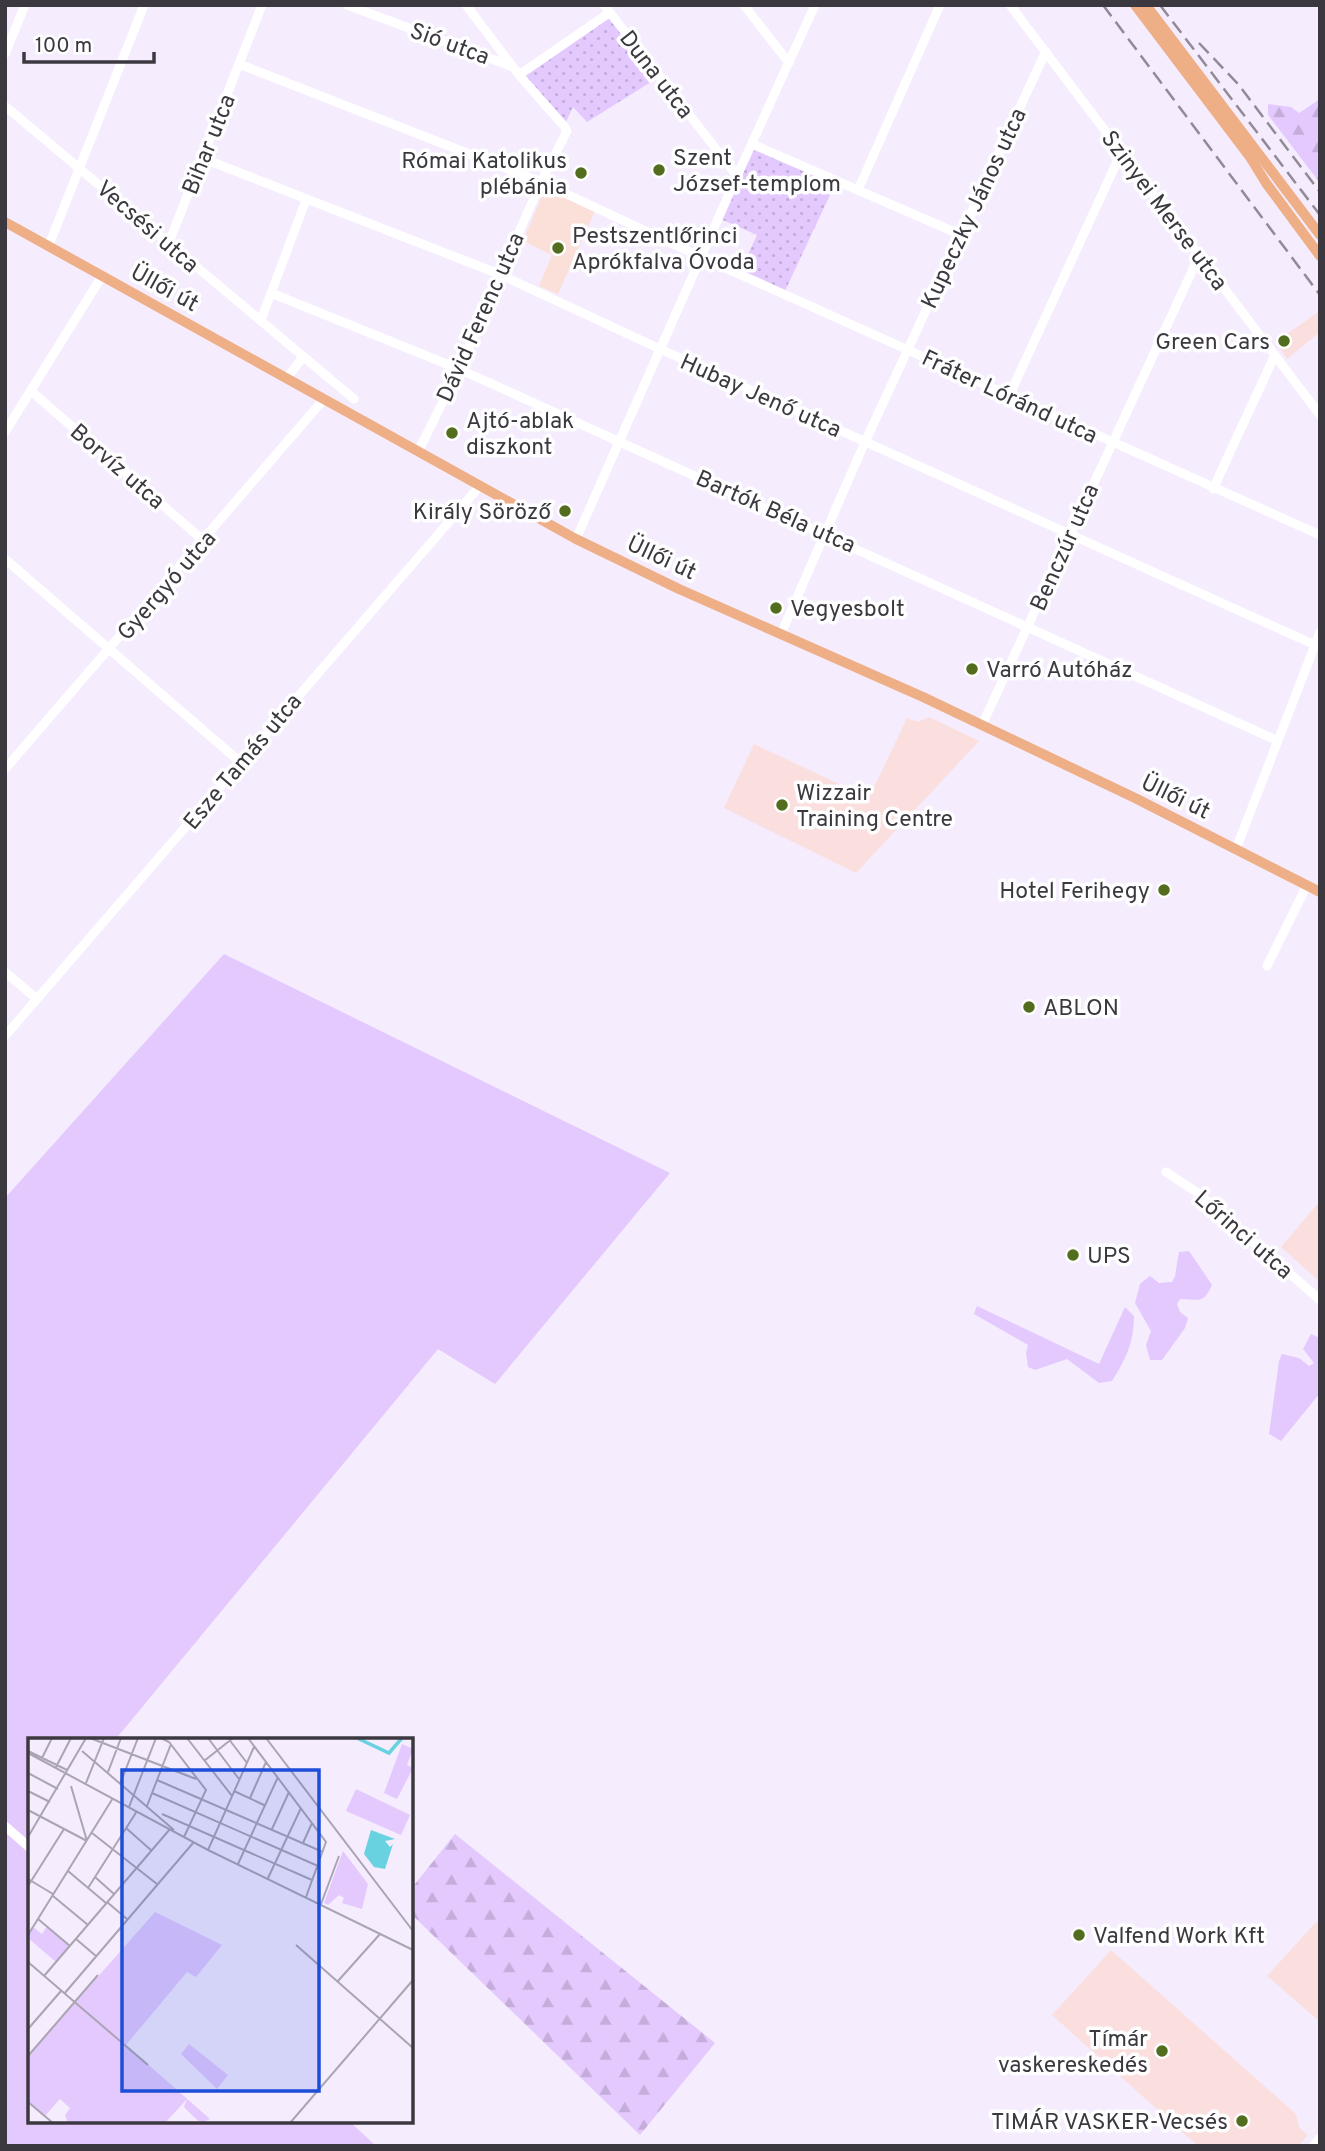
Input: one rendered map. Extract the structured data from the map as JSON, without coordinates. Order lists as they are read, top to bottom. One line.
{"streets":{"main road":["Üllői út"],"street":["Sió utca","Duna utca","Bihar utca","Kupeczky János utca","Szinyei Merse utca","Vecsési utca","Dávid Ferenc utca","Hubay Jenő utca","Fráter Lóránd utca","Borvíz utca","Bartók Béla utca","Benczúr utca","Gyergyó utca","Esze Tamás utca","Lőrinci utca"]},"crossings":[["Sió utca","Dávid Ferenc utca"],["Bihar utca","Vecsési utca"],["Bihar utca","Hubay Jenő utca"],["Kupeczky János utca","Szinyei Merse utca"],["Kupeczky János utca","Üllői út"],["Kupeczky János utca","Hubay Jenő utca"],["Kupeczky János utca","Fráter Lóránd utca"],["Kupeczky János utca","Bartók Béla utca"],["Szinyei Merse utca","Benczúr utca"],["Üllői út","Dávid Ferenc utca"],["Üllői út","Benczúr utca"],["Üllői út","Gyergyó utca"],["Üllői út","Esze Tamás utca"],["Dávid Ferenc utca","Hubay Jenő utca"],["Dávid Ferenc utca","Fráter Lóránd utca"],["Dávid Ferenc utca","Bartók Béla utca"],["Hubay Jenő utca","Benczúr utca"],["Fráter Lóránd utca","Benczúr utca"],["Borvíz utca","Gyergyó utca"],["Bartók Béla utca","Benczúr utca"]],"places":["Szent József-templom","Római Katolikus plébánia","Pestszentlőrinci Aprókfalva Óvoda","Green Cars","Ajtó-ablak diszkont","Király Söröző","Vegyesbolt","Varró Autóház","Wizzair Training Centre","Hotel Ferihegy","ABLON","UPS","Valfend Work Kft","Tímár vaskereskedés","TIMÁR VASKER-Vecsés"],"scale_bar":"100 m"}
